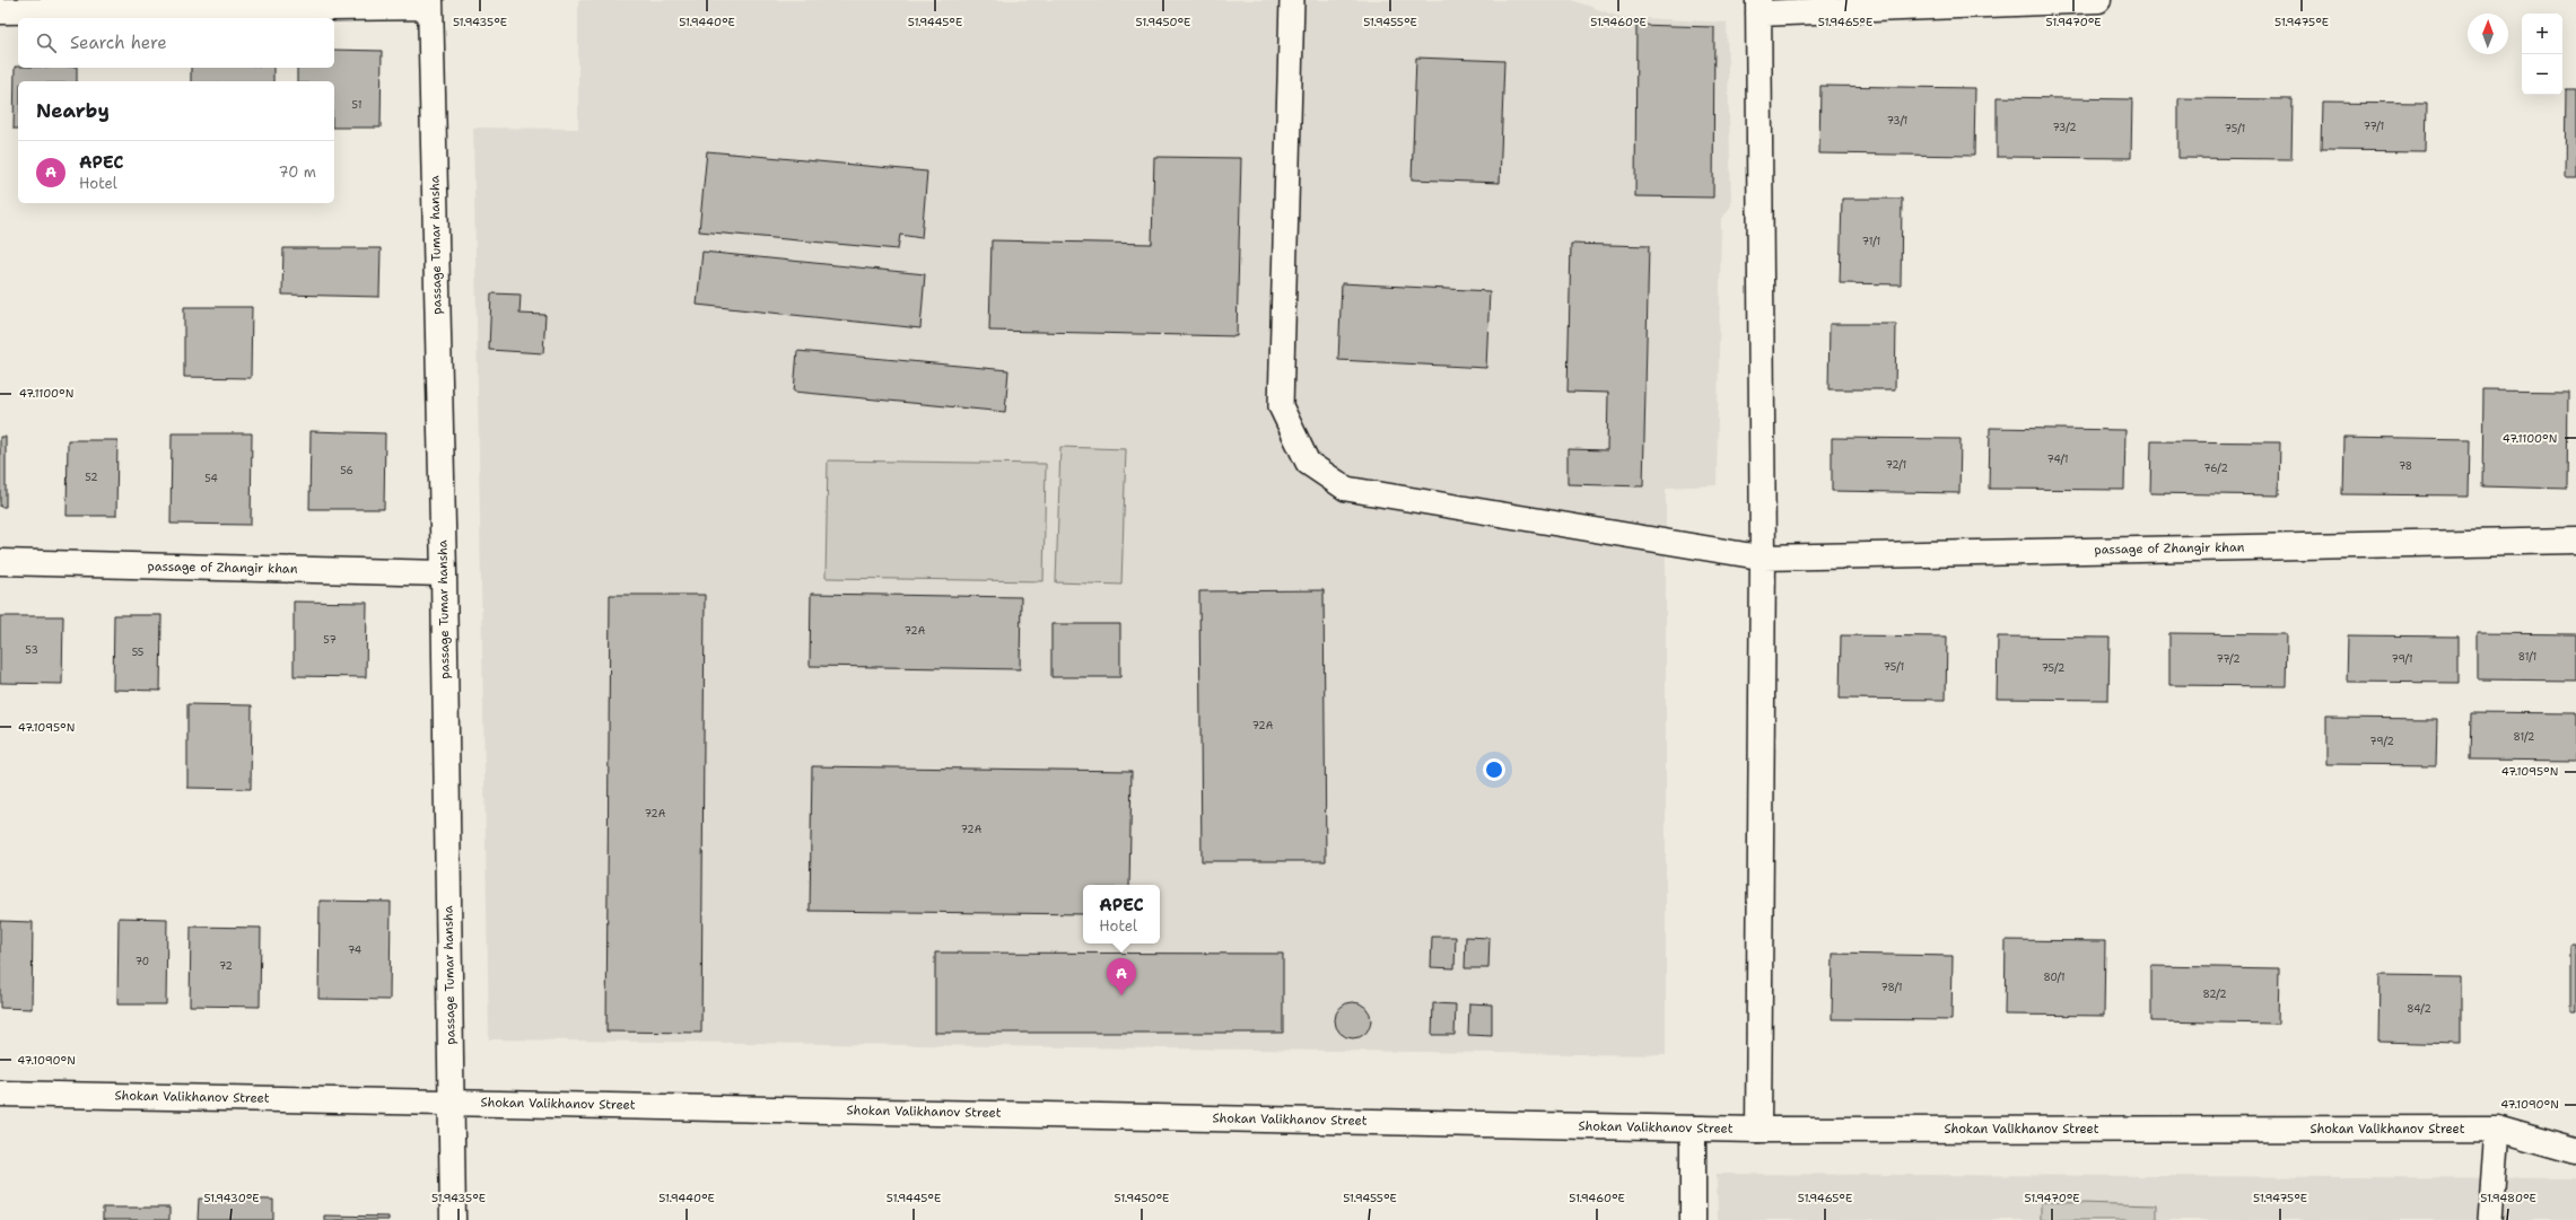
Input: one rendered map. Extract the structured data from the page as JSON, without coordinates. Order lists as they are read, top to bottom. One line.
{"streets":{"street":["passage Tumar hansha","passage of Zhangir khan","Shokan Valikhanov Street"]},"crossings":[["passage Tumar hansha","passage of Zhangir khan"],["passage Tumar hansha","Shokan Valikhanov Street"]],"house_numbers":["51","73/1","77/1","73/2","75/1","71/1","74/1","72/1","78","76/2","56","52","54","72А","57","53","55","81/1","77/2","79/1","75/1","75/2","72А","81/2","79/2","72А","72А","74","70","72","80/1","78/1","82/2","84/2"],"north":"top","page":{"map_buttons":["+","−"],"search":"Search here","heading":"Nearby","list":[{"mark":"A","name":"APEC","note":"Hotel","value":"70 m"}],"popup":["APEC","Hotel"],"pins":"A"},"coordinates":["51.9435°E","51.9440°E","51.9445°E","51.9450°E","51.9455°E","51.9460°E","51.9465°E","51.9470°E","51.9475°E","47.1100°N","47.1095°N","47.1090°N","51.9430°E","51.9480°E"]}
